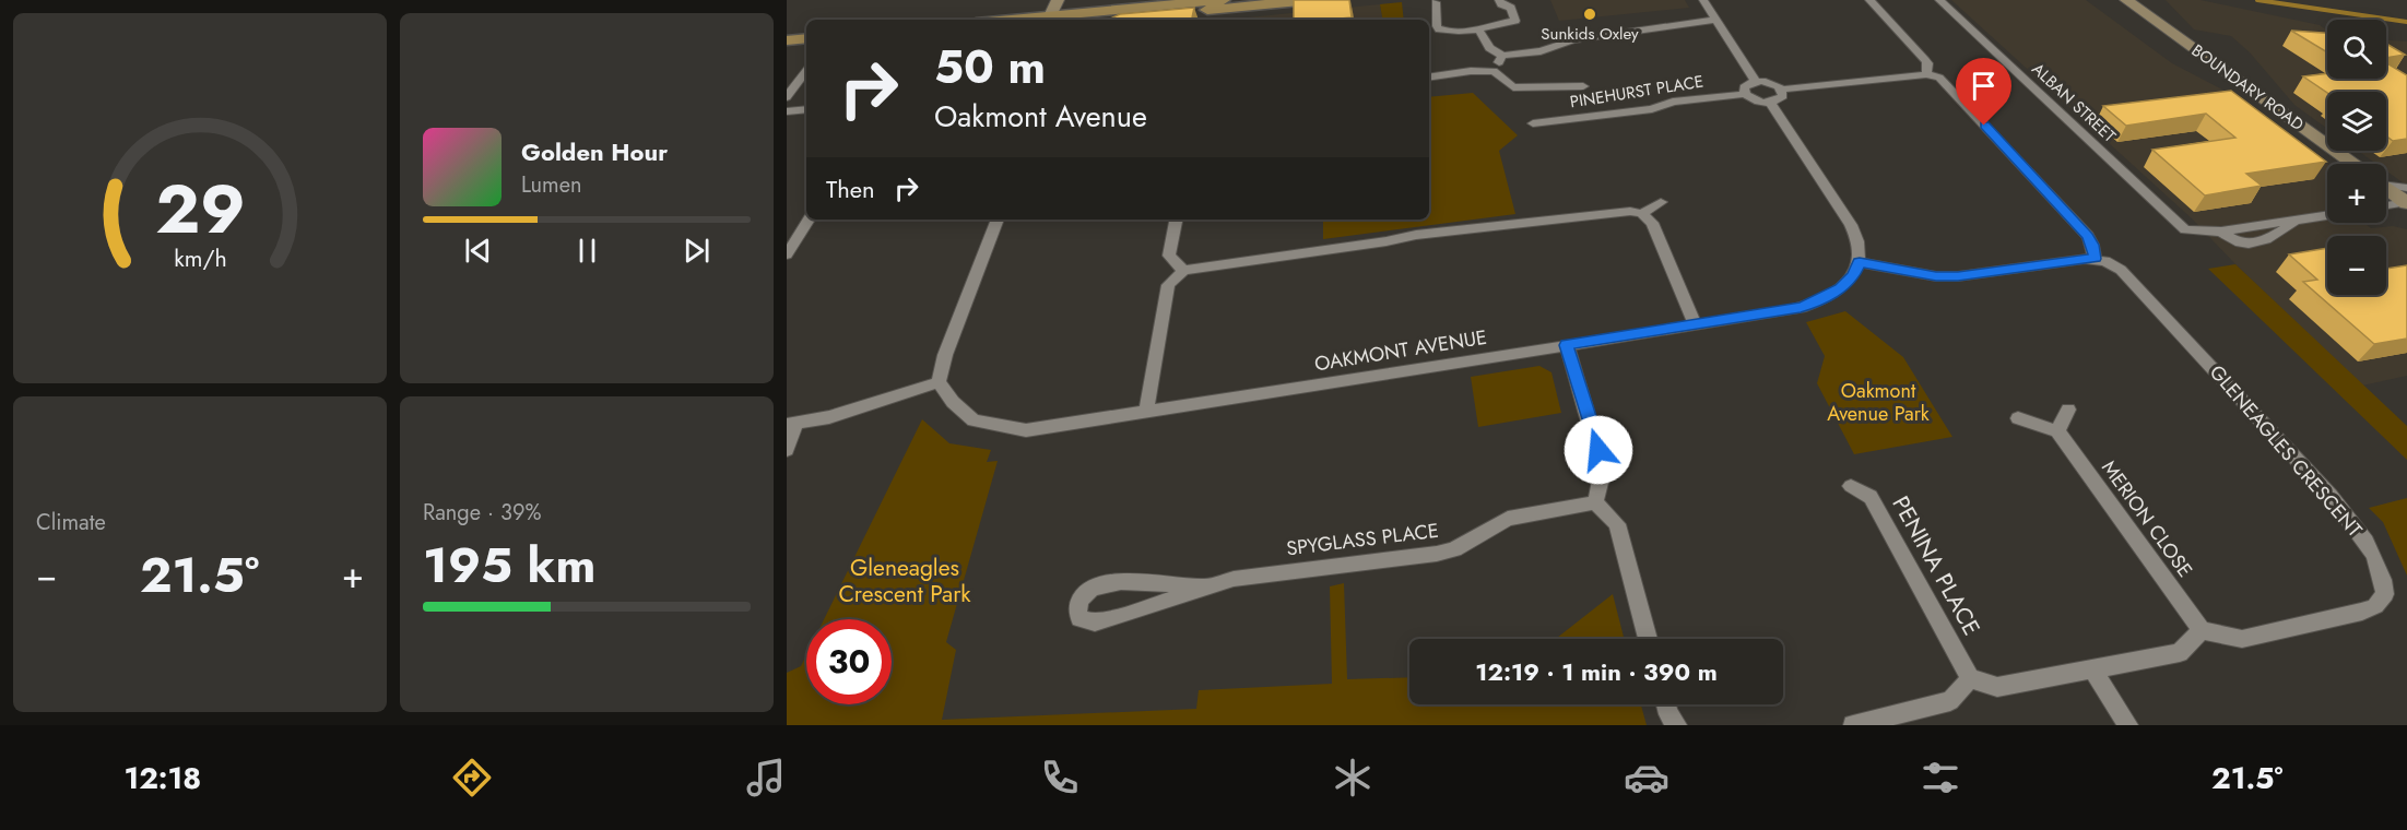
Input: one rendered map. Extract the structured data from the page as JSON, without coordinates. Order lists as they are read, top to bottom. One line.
{"streets":{"main road":["BOUNDARY ROAD"],"street":["PINEHURST PLACE","ALBAN STREET","OAKMONT AVENUE","GLENEAGLES CRESCENT","MERION CLOSE","SPYGLASS PLACE","PENINA PLACE"]},"crossings":[["GLENEAGLES CRESCENT","MERION CLOSE"]],"parks":["Oakmont Avenue Park","Gleneagles Crescent Park"],"places":["Sunkids Oxley"],"page":{"map_buttons":["+","−"],"turn":["50 m","Oakmont Avenue"],"song":["Golden Hour","Lumen"],"then":"Then","tile":["Climate",["Range · 39%","195 km"]],"heat":["−","21.5°","+"],"limit":"30","trip":"12:19 · 1 min · 390 m","tabs":["12:18","21.5°"],"gauge":["29","km/h"]}}
